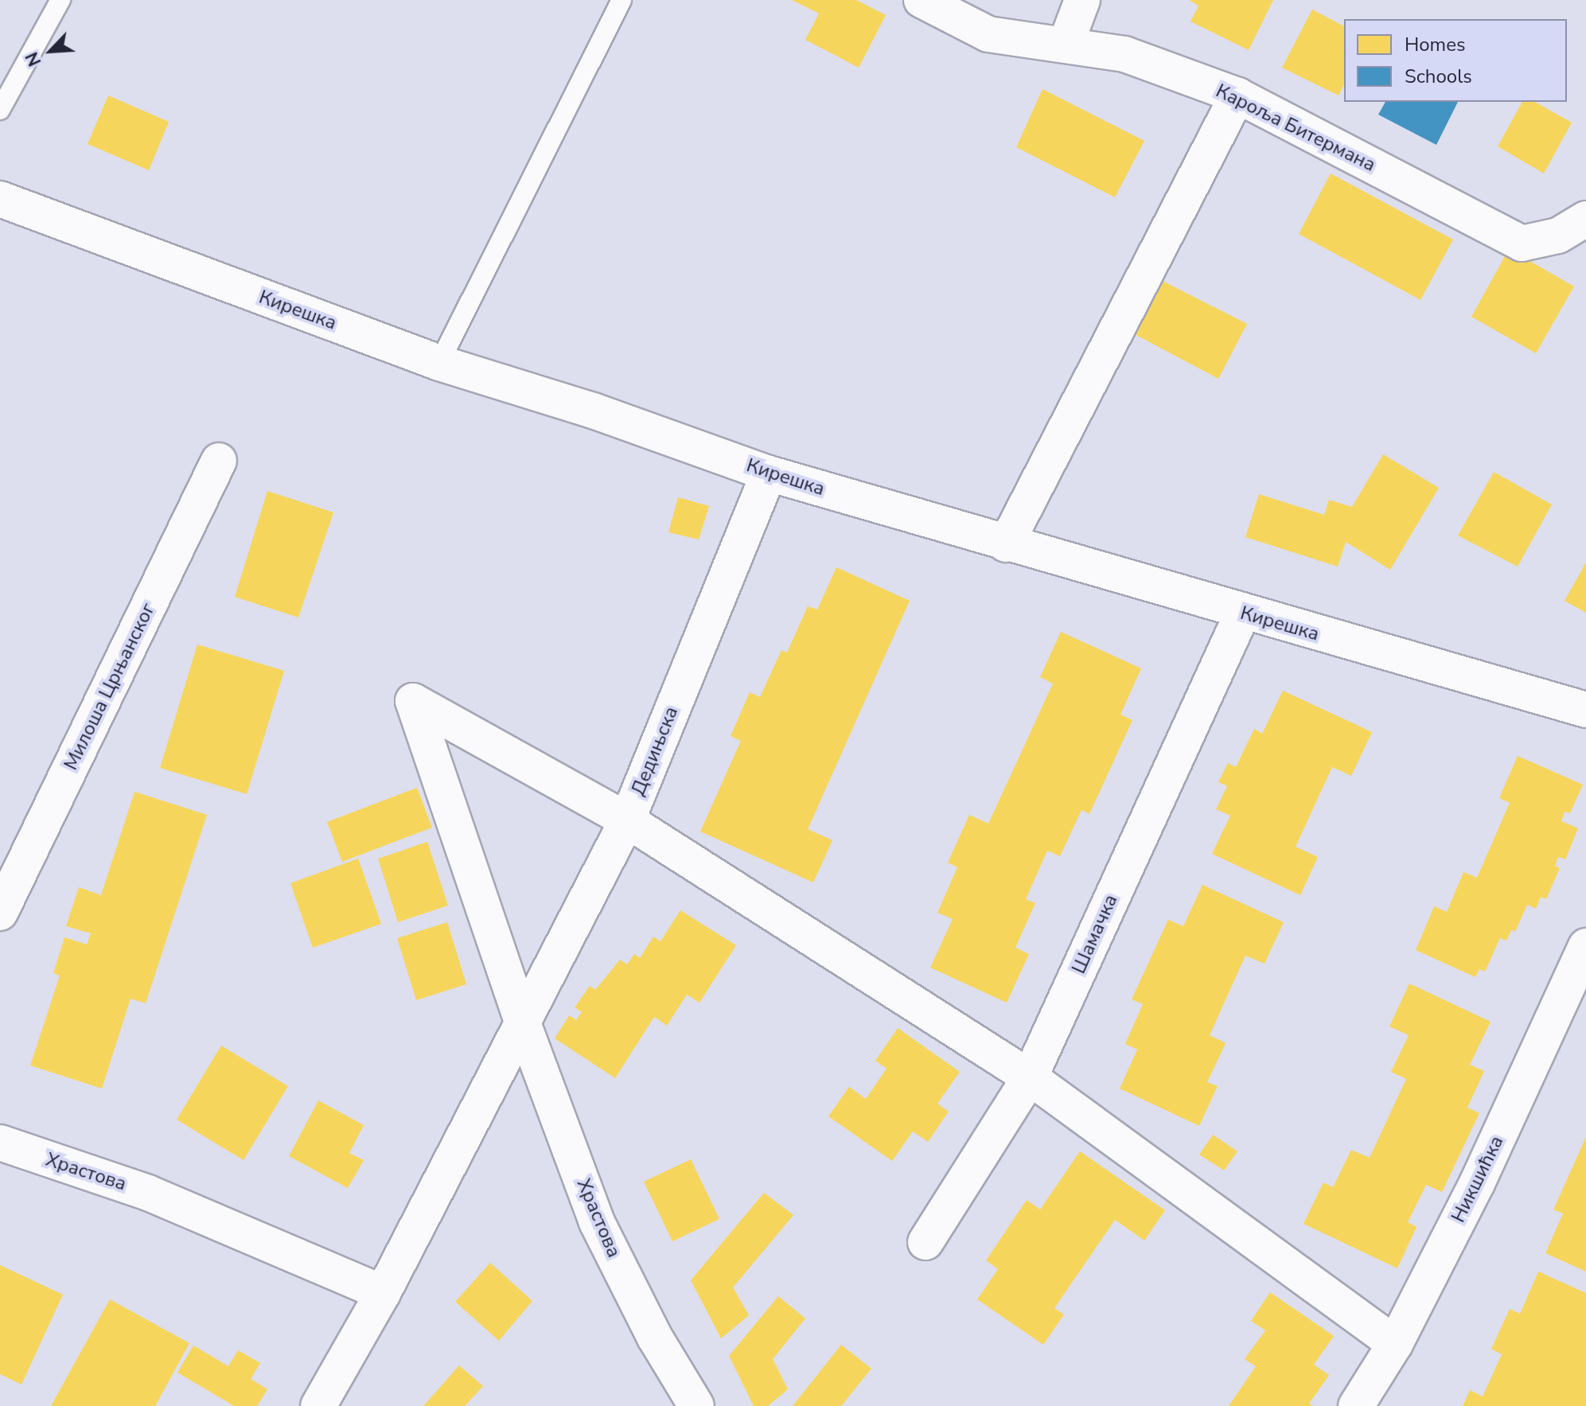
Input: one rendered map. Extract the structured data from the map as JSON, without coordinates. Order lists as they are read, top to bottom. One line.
{"streets":{"street":["Кароља Битермана","Кирешка","Милоша Црњанског","Дедињска","Шамачка","Храстова","Никшићка"]},"crossings":[["Кирешка","Дедињска"],["Кирешка","Шамачка"],["Дедињска","Храстова"]],"legend":["Homes","Schools"],"north":"bottom left"}
